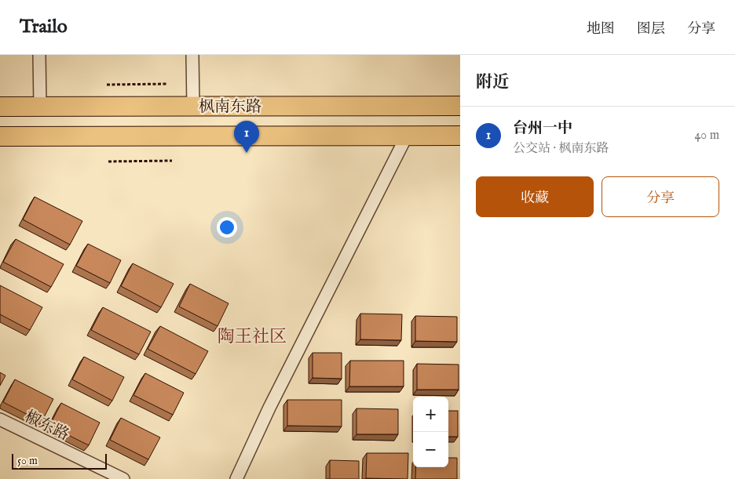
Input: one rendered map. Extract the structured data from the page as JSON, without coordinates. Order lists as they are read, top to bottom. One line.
{"streets":{"main road":["枫南东路"],"street":["椒东路"]},"districts":["陶王社区"],"scale_bar":"50 m","page":{"header":"Trailo","nav":["地图","图层","分享"],"heading":"附近","list":[{"mark":"1","name":"台州一中","note":"公交站 · 枫南东路","value":"40 m"}],"pins":"1","buttons":["收藏","分享"],"map_buttons":["+","−"],"scale":"50 m"}}
